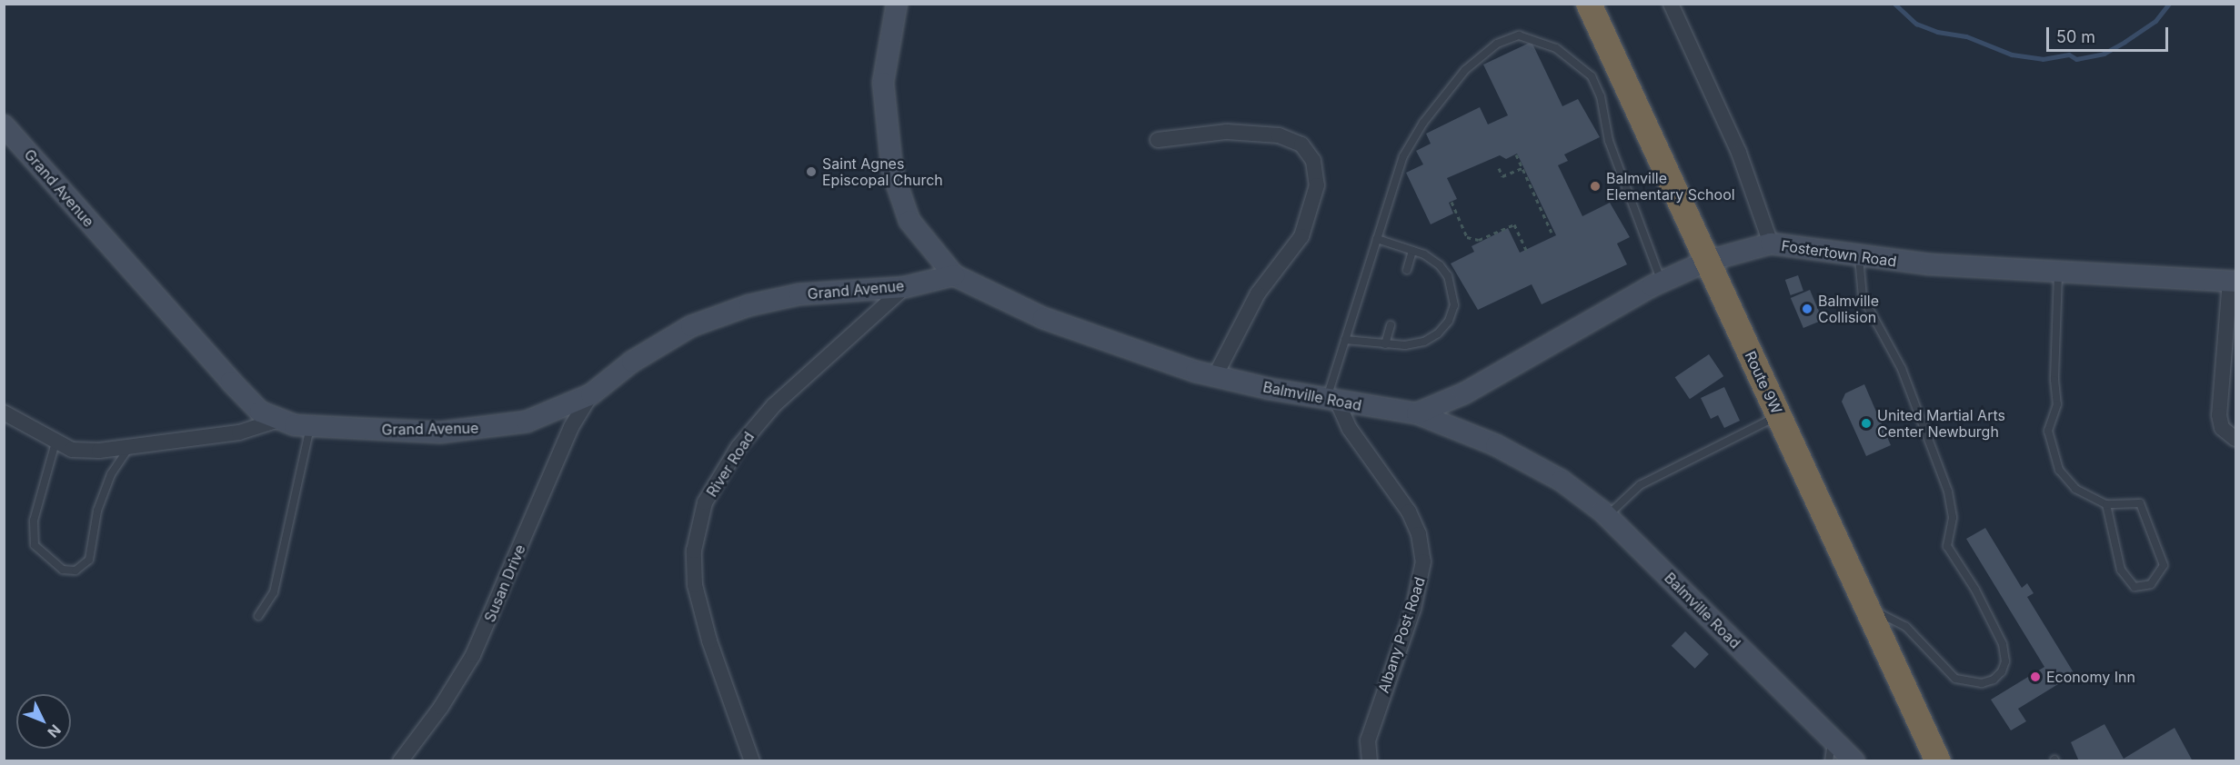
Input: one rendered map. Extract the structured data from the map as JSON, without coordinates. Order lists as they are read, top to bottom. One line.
{"streets":{"highway":["Route 9W"],"street":["Grand Avenue","Fostertown Road","Balmville Road","River Road","Susan Drive","Albany Post Road"]},"crossings":[["Grand Avenue","Balmville Road"],["Grand Avenue","River Road"],["Grand Avenue","Susan Drive"],["Fostertown Road","Route 9W"],["Fostertown Road","Balmville Road"],["Balmville Road","Albany Post Road"]],"places":["Saint Agnes Episcopal Church","Balmville Elementary School","Balmville Collision","United Martial Arts Center Newburgh","Economy Inn"],"scale_bar":"50 m","north":"bottom right"}
